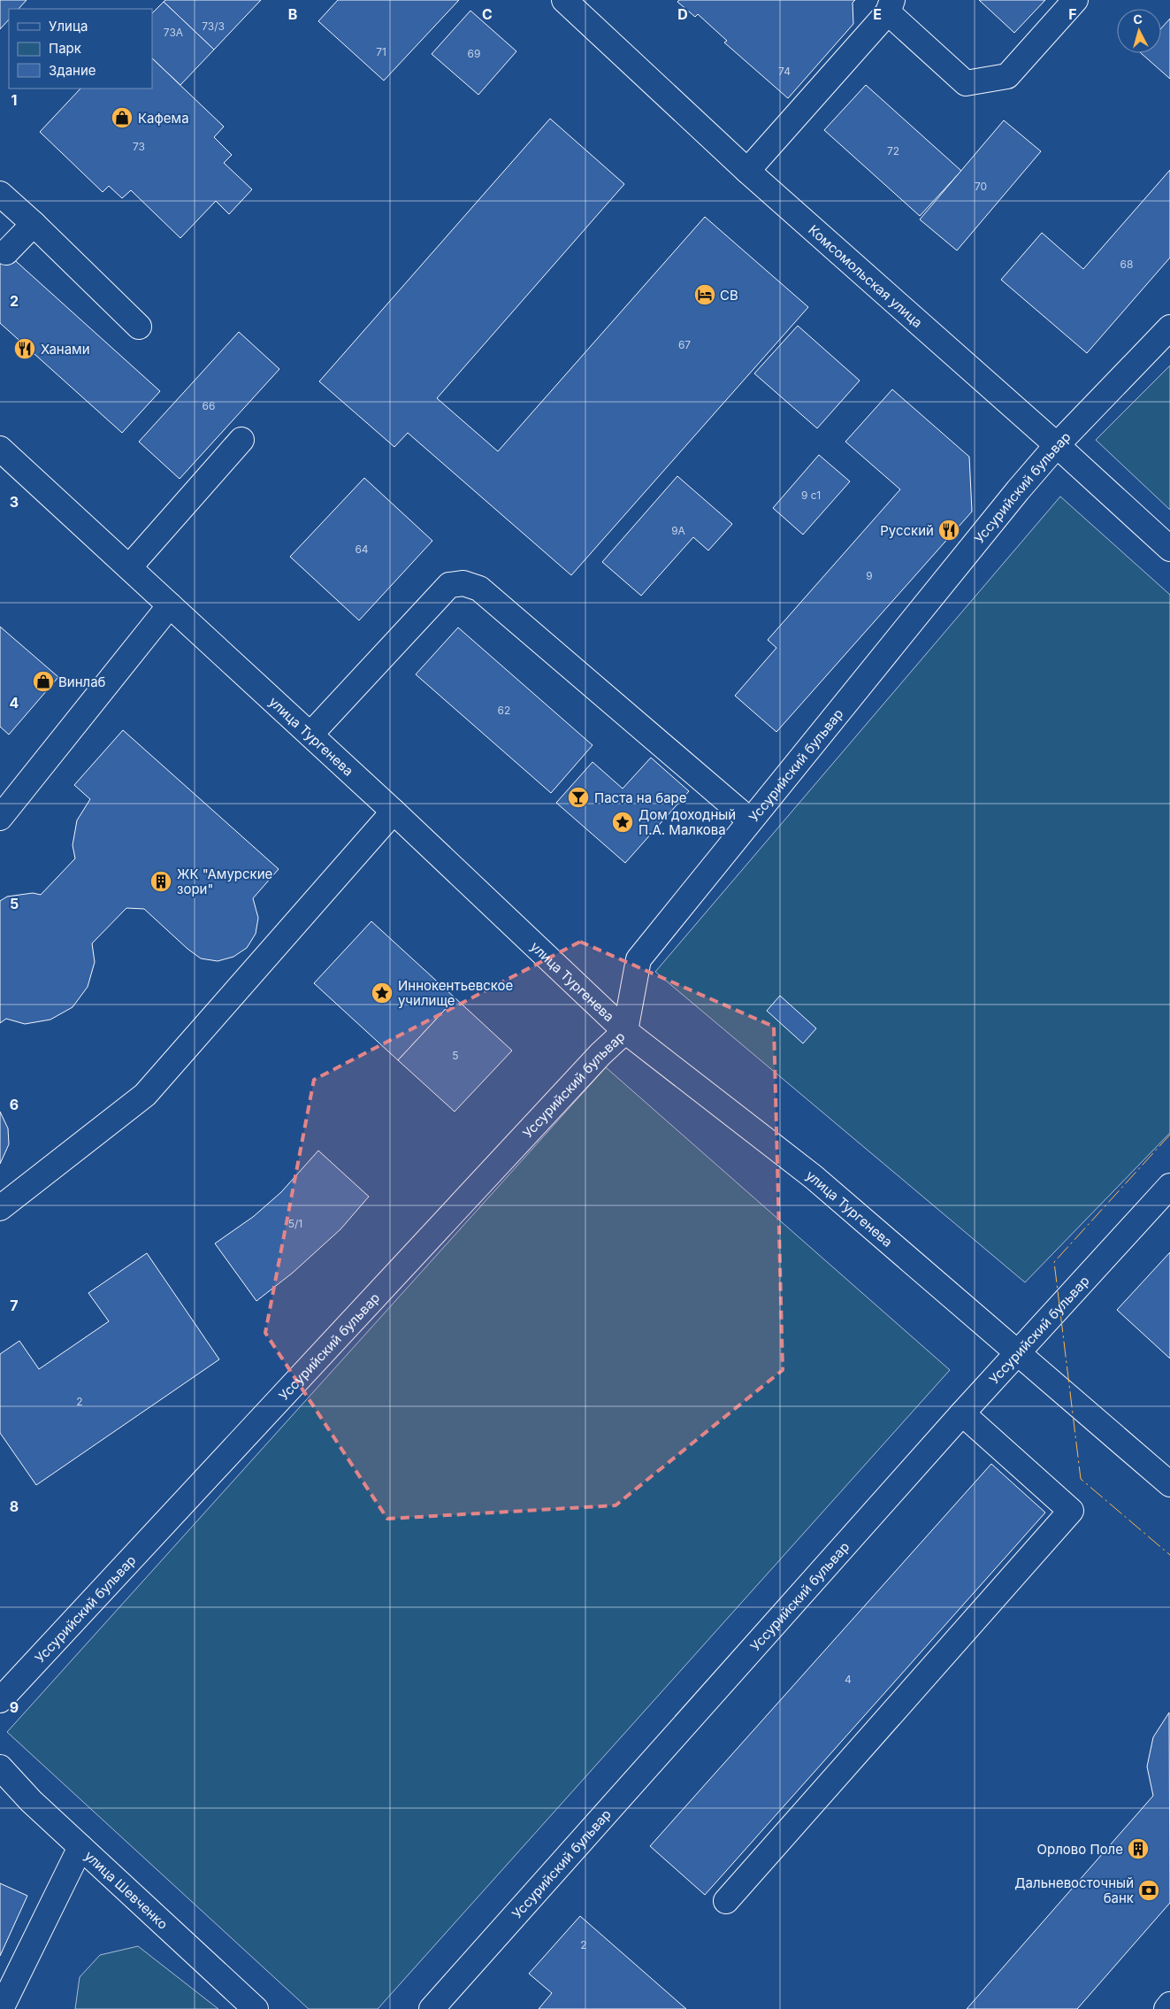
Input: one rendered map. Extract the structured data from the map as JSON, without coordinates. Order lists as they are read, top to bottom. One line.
{"streets":{"street":["Комсомольская улица","Уссурийский бульвар","улица Тургенева","улица Шевченко"]},"crossings":[["Комсомольская улица","Уссурийский бульвар"],["Уссурийский бульвар","улица Тургенева"]],"places":{"shop":["Кафема","Винлаб"],"hotel":["СВ"],"restaurant":["Ханами","Русский"],"bar":["Паста на баре"],"place":["Дом доходный П.А. Малкова","Иннокентьевское училище"],"building":["ЖК \"Амурские зори\"","Орлово Поле"],"bank":["Дальневосточный банк"]},"house_numbers":["73/3","73А","71","69","74","73","72","70","68","67","66","9 с1","9А","64","9","62","5","5/1","2","4","2"],"legend":["Улица","Парк","Здание"],"north":"top","grid":{"columns":["B","C","D","E","F"],"rows":["1","2","3","4","5","6","7","8","9"]}}
